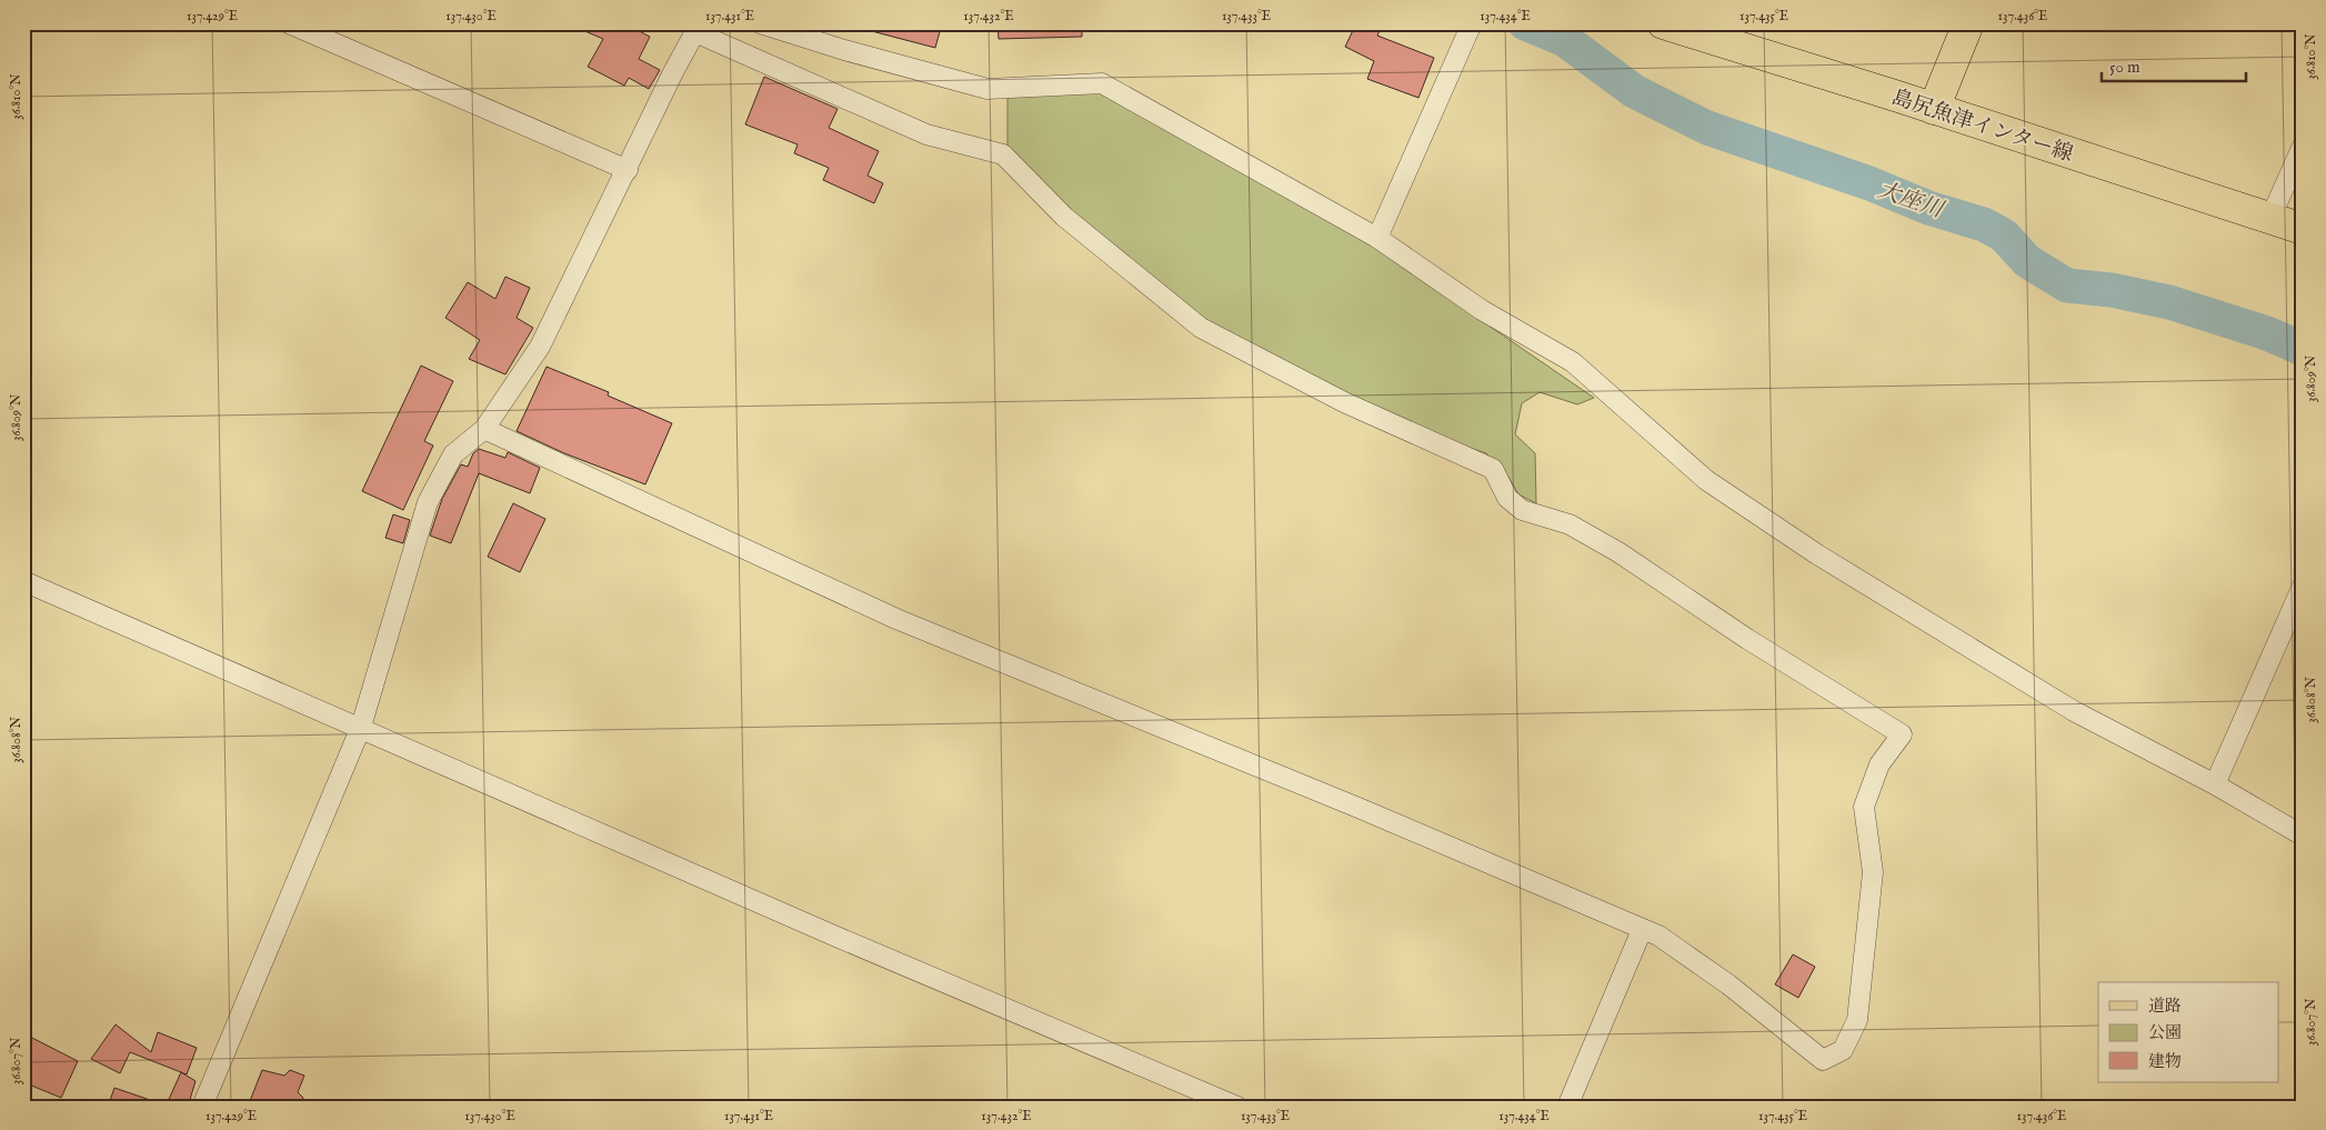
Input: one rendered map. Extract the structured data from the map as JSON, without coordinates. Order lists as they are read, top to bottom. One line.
{"streets":{"main road":["島尻魚津インター線"]},"water":["大座川"],"legend":["道路","公園","建物"],"scale_bar":"50 m","coordinates":["137.429°E","137.430°E","137.431°E","137.432°E","137.433°E","137.434°E","137.435°E","137.436°E","36.810°N","36.809°N","36.808°N","36.807°N"]}
